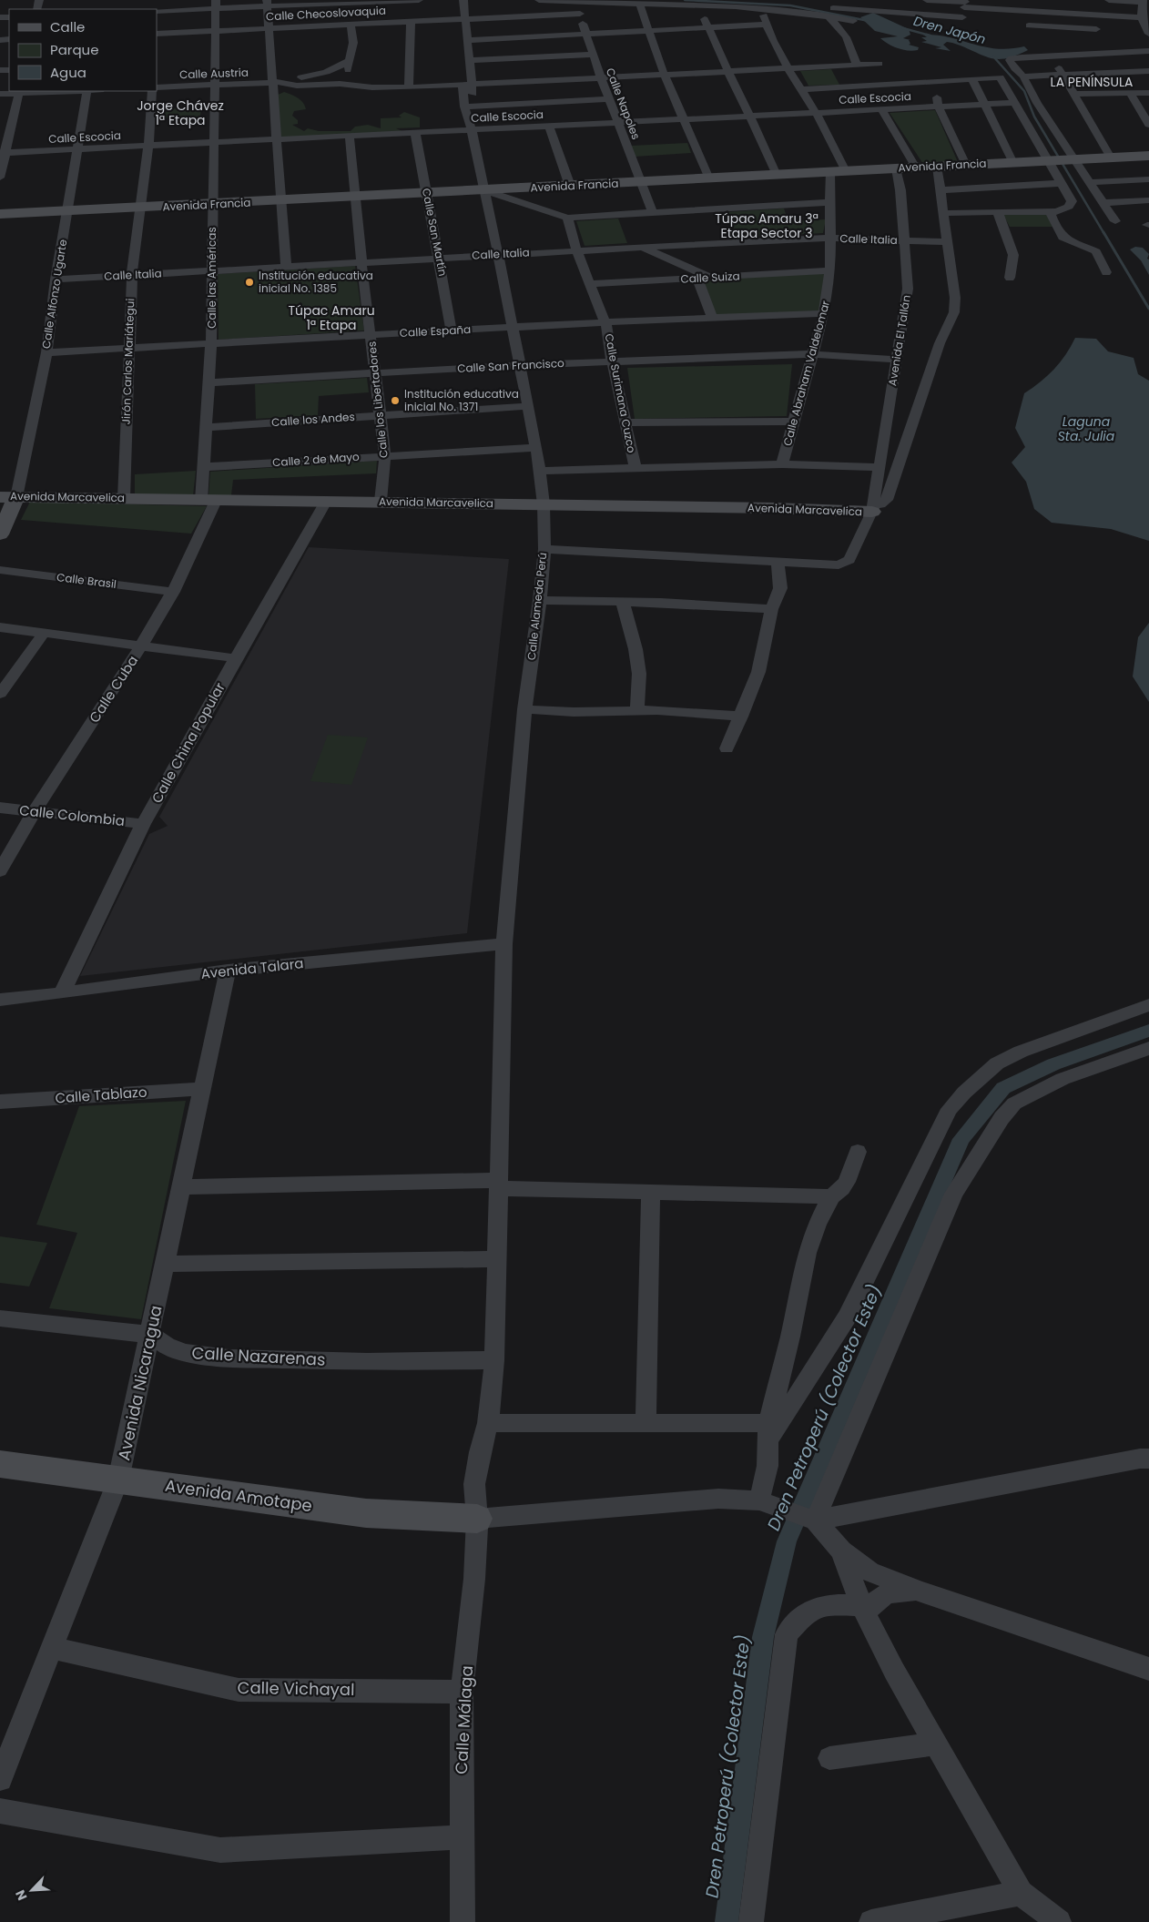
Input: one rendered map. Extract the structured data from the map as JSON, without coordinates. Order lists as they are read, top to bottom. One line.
{"streets":{"street":["Calle Checoslovaquia","Calle Austria","Calle Escocia","Calle Napoles","Avenida Francia","Calle San Martín","Calle Italia","Calle las Américas","Calle Suiza","Calle Alfonzo Ugarte","Calle España","Avenida El Tallán","Jirón Carlos Mariátegui","Calle San Francisco","Calle Abraham Valdelomar","Calle Surimana Cuzco","Calle los Libertadores","Calle los Andes","Calle 2 de Mayo","Avenida Marcavelica","Calle Brasil","Calle Alameda Perú","Calle Cuba","Calle China Popular","Calle Colombia","Avenida Talara","Calle Tablazo","Calle Nazarenas","Avenida Nicaragua","Avenida Amotape","Calle Vichayal","Calle Málaga"]},"crossings":[["Calle Checoslovaquia","Calle Napoles"],["Calle Checoslovaquia","Calle las Américas"],["Calle Checoslovaquia","Calle Alameda Perú"],["Calle Austria","Calle Napoles"],["Calle Austria","Calle las Américas"],["Calle Austria","Calle Alameda Perú"],["Calle Escocia","Calle Napoles"],["Calle Escocia","Calle San Martín"],["Calle Escocia","Calle las Américas"],["Calle Escocia","Calle Alfonzo Ugarte"],["Calle Escocia","Jirón Carlos Mariátegui"],["Calle Escocia","Calle los Libertadores"],["Calle Escocia","Calle Alameda Perú"],["Calle Napoles","Avenida Francia"],["Avenida Francia","Calle San Martín"],["Avenida Francia","Calle las Américas"],["Avenida Francia","Calle Alfonzo Ugarte"],["Avenida Francia","Avenida El Tallán"],["Avenida Francia","Jirón Carlos Mariátegui"],["Avenida Francia","Calle Abraham Valdelomar"],["Avenida Francia","Calle los Libertadores"],["Avenida Francia","Calle Alameda Perú"],["Calle San Martín","Calle Italia"],["Calle San Martín","Calle España"],["Calle Italia","Calle las Américas"],["Calle Italia","Calle Alfonzo Ugarte"],["Calle Italia","Avenida El Tallán"],["Calle Italia","Jirón Carlos Mariátegui"],["Calle Italia","Calle Abraham Valdelomar"],["Calle Italia","Calle Surimana Cuzco"],["Calle Italia","Calle los Libertadores"],["Calle Italia","Calle Alameda Perú"],["Calle las Américas","Calle España"],["Calle las Américas","Calle San Francisco"],["Calle las Américas","Calle los Andes"],["Calle las Américas","Calle 2 de Mayo"],["Calle las Américas","Avenida Marcavelica"],["Calle las Américas","Calle Cuba"],["Calle Suiza","Calle Abraham Valdelomar"],["Calle Suiza","Calle Surimana Cuzco"],["Calle Alfonzo Ugarte","Calle España"],["Calle Alfonzo Ugarte","Avenida Marcavelica"],["Calle España","Jirón Carlos Mariátegui"],["Calle España","Calle Abraham Valdelomar"],["Calle España","Calle Surimana Cuzco"],["Calle España","Calle los Libertadores"],["Calle España","Calle Alameda Perú"],["Avenida El Tallán","Calle San Francisco"],["Avenida El Tallán","Avenida Marcavelica"],["Jirón Carlos Mariátegui","Avenida Marcavelica"],["Calle San Francisco","Calle Abraham Valdelomar"],["Calle San Francisco","Calle Surimana Cuzco"],["Calle San Francisco","Calle los Libertadores"],["Calle San Francisco","Calle Alameda Perú"],["Calle los Libertadores","Calle los Andes"],["Calle los Libertadores","Calle 2 de Mayo"],["Calle los Libertadores","Avenida Marcavelica"],["Calle los Andes","Calle Alameda Perú"],["Calle 2 de Mayo","Calle Alameda Perú"],["Avenida Marcavelica","Calle Alameda Perú"],["Avenida Marcavelica","Calle Cuba"],["Avenida Marcavelica","Calle China Popular"],["Calle Brasil","Calle Cuba"],["Calle Alameda Perú","Avenida Talara"],["Calle Alameda Perú","Calle Málaga"],["Calle Cuba","Calle Colombia"],["Calle China Popular","Calle Colombia"],["Calle China Popular","Avenida Talara"],["Avenida Talara","Avenida Nicaragua"],["Calle Tablazo","Avenida Nicaragua"],["Calle Nazarenas","Avenida Nicaragua"],["Calle Nazarenas","Calle Málaga"],["Avenida Nicaragua","Avenida Amotape"],["Avenida Nicaragua","Calle Vichayal"],["Avenida Amotape","Calle Málaga"],["Calle Vichayal","Calle Málaga"]],"districts":["LA PENÍNSULA","Jorge Chávez 1ª Etapa","Túpac Amaru 3ª Etapa Sector 3","Túpac Amaru 1ª Etapa"],"water":["Dren Japón","Laguna Sta. Julia","Dren Petroperú (Colector Este)"],"places":["Institución educativa inicial No. 1385","Institución educativa inicial No. 1371"],"legend":["Calle","Parque","Agua"],"north":"bottom left"}
